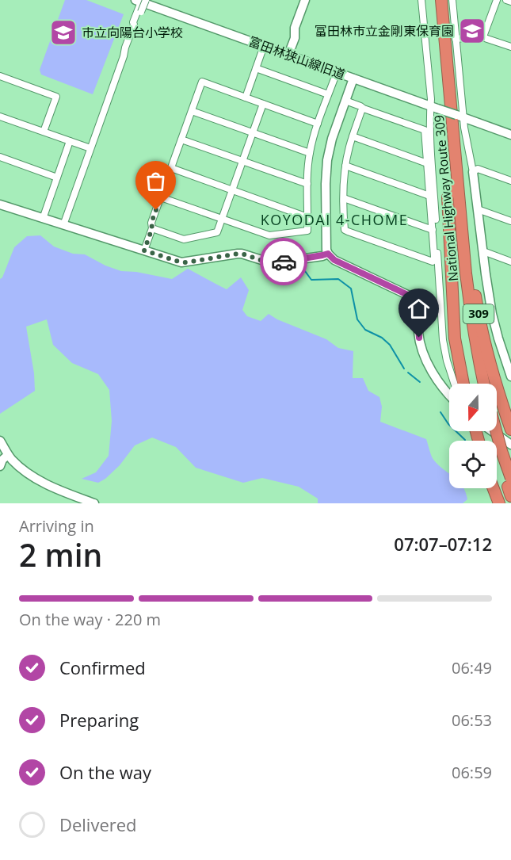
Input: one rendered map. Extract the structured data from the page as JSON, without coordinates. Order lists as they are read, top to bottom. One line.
{"streets":{"highway":["National Highway Route 309","309"],"street":["富田林狭山線旧道"]},"crossings":[["National Highway Route 309","309"]],"districts":["KOYODAI 4-CHOME"],"places":{"school or university":["富田林市立金剛東保育園","市立向陽台小学校"]},"north":"bottom","page":{"heading":["2 min","Arriving in","07:07–07:12"],"bar":"On the way · 220 m","list":[["Confirmed","06:49"],["Preparing","06:53"],["On the way","06:59"],"Delivered"]}}
